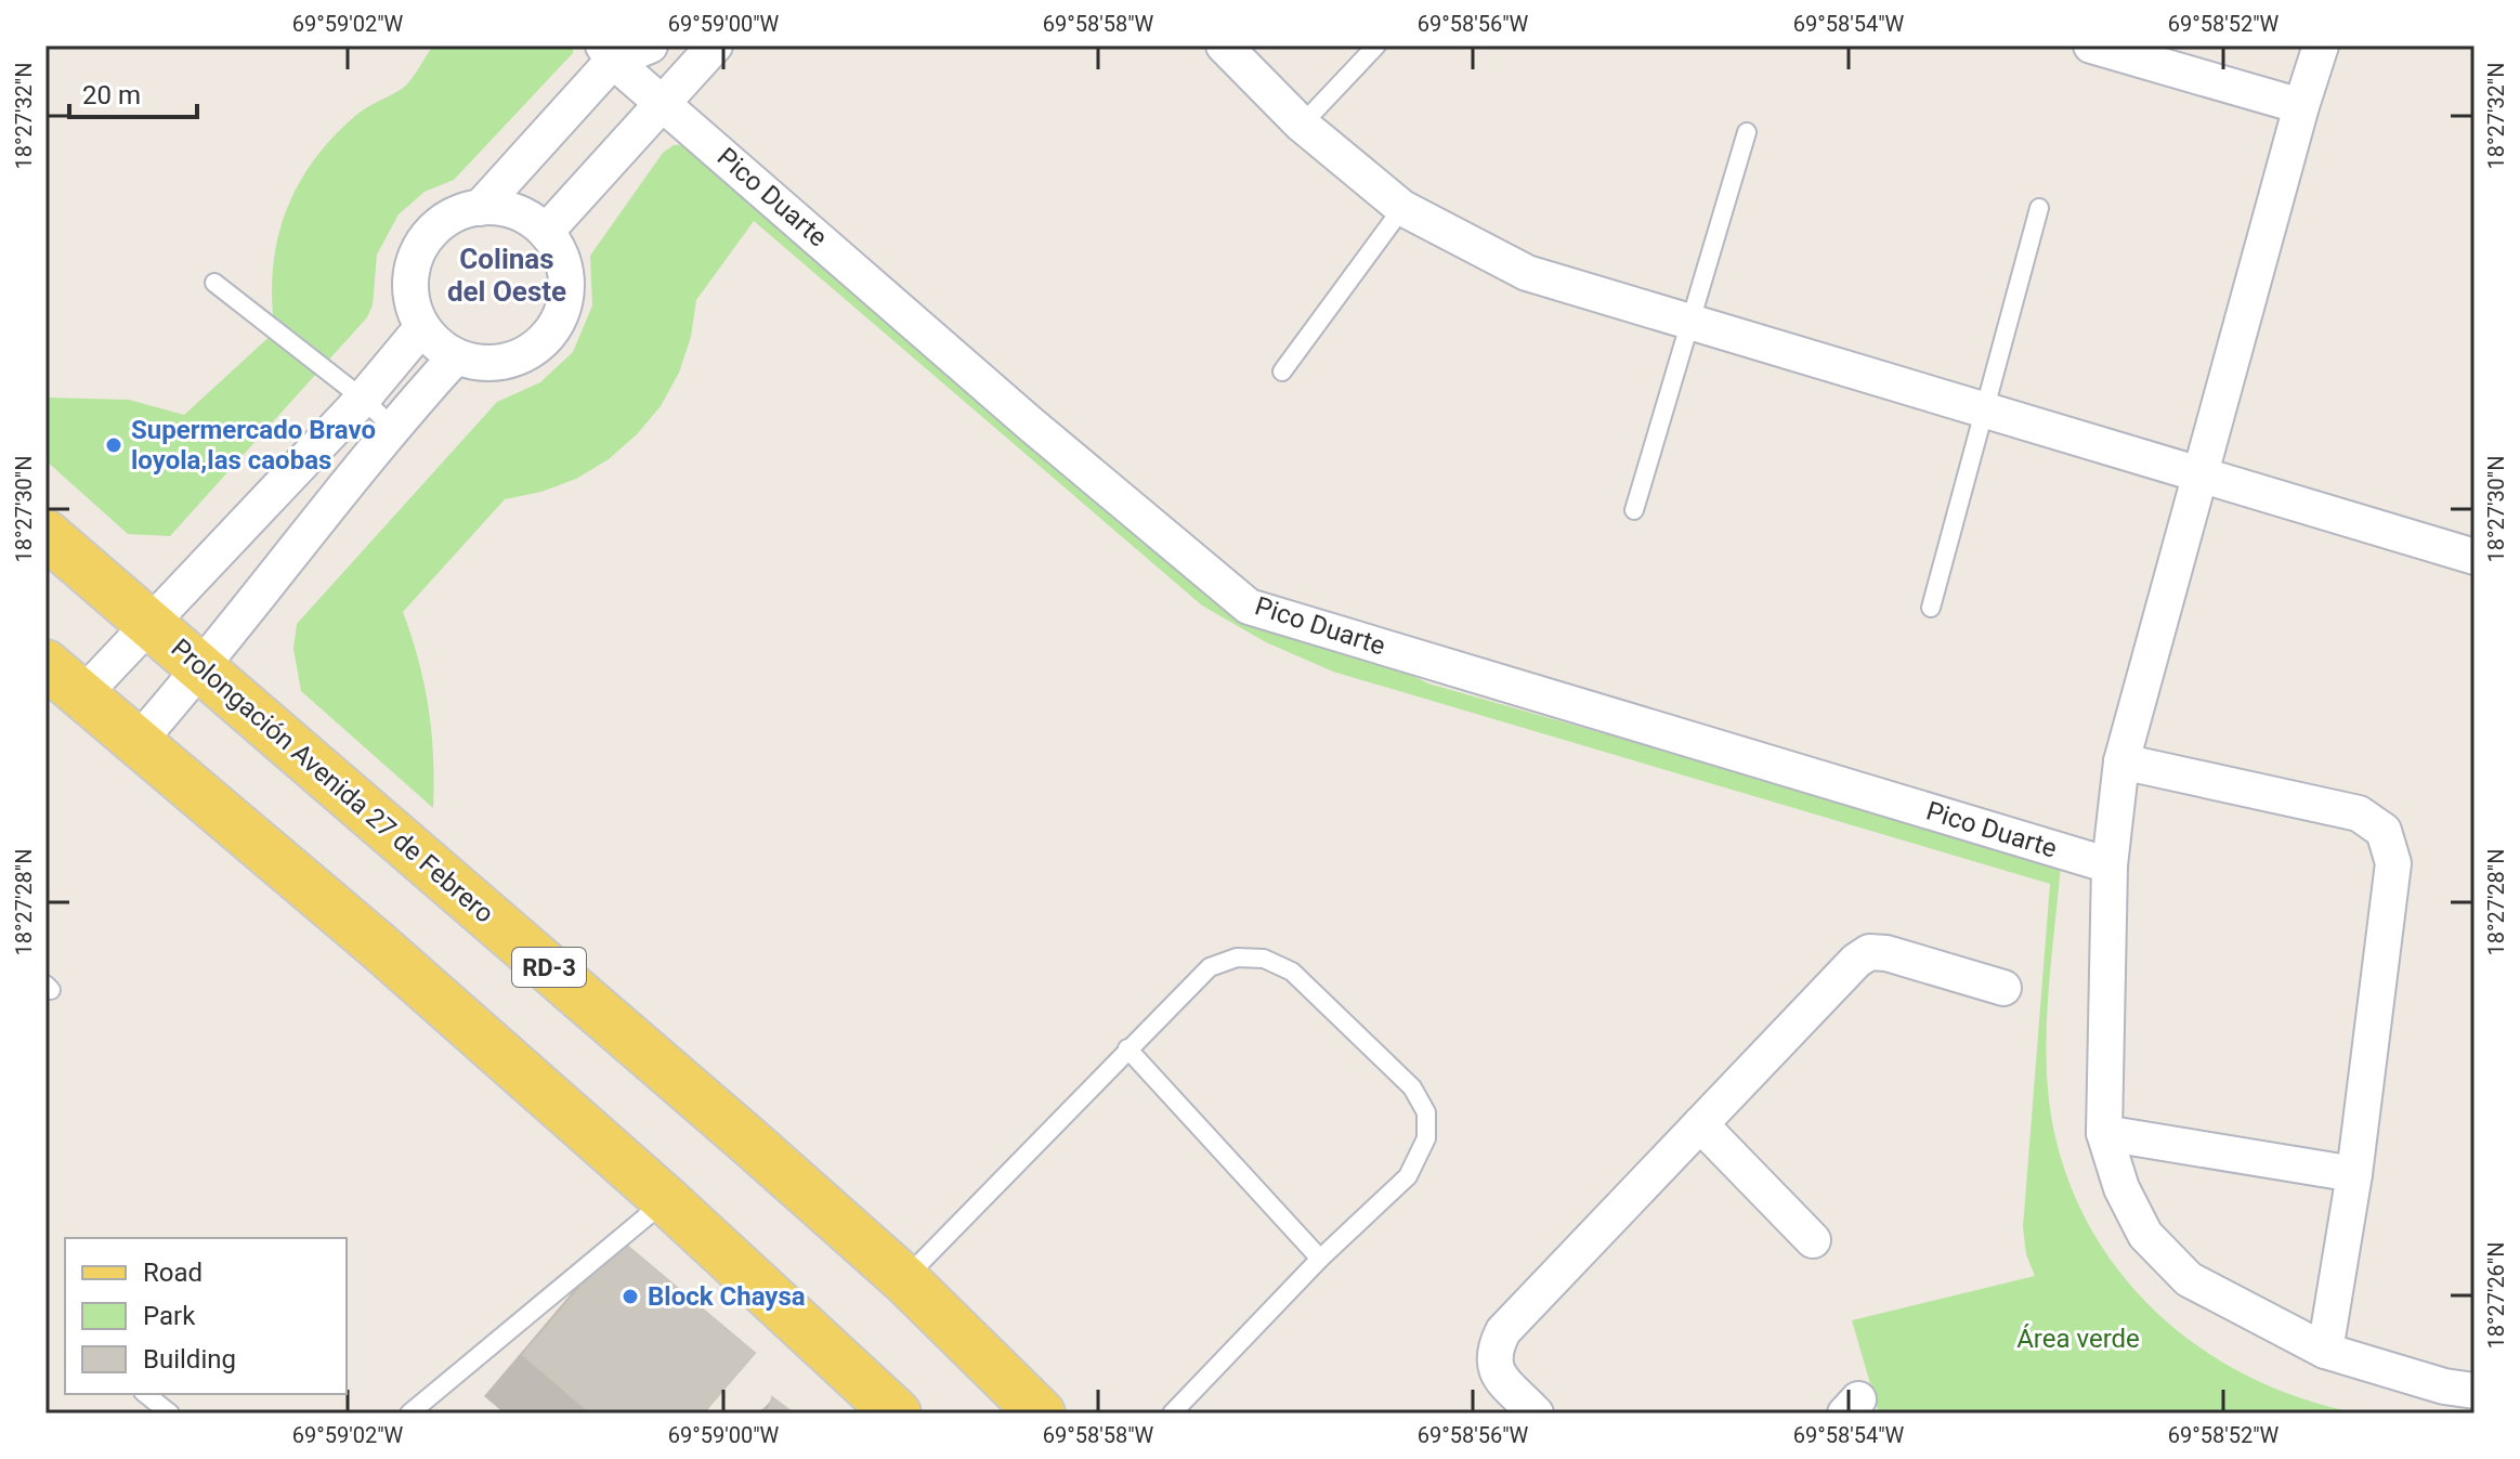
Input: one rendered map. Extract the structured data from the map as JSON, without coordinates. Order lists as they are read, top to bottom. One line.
{"streets":{"main road":["Prolongación Avenida 27 de Febrero","RD-3"],"street":["Pico Duarte"]},"districts":["Colinas del Oeste"],"parks":["Área verde"],"places":["Supermercado Bravo loyola,las caobas","Block Chaysa"],"legend":["Road","Park","Building"],"scale_bar":"20 m","coordinates":["69°59'02\"W","69°59'00\"W","69°58'58\"W","69°58'56\"W","69°58'54\"W","69°58'52\"W","18°27'32\"N","18°27'30\"N","18°27'28\"N","18°27'26\"N"]}
